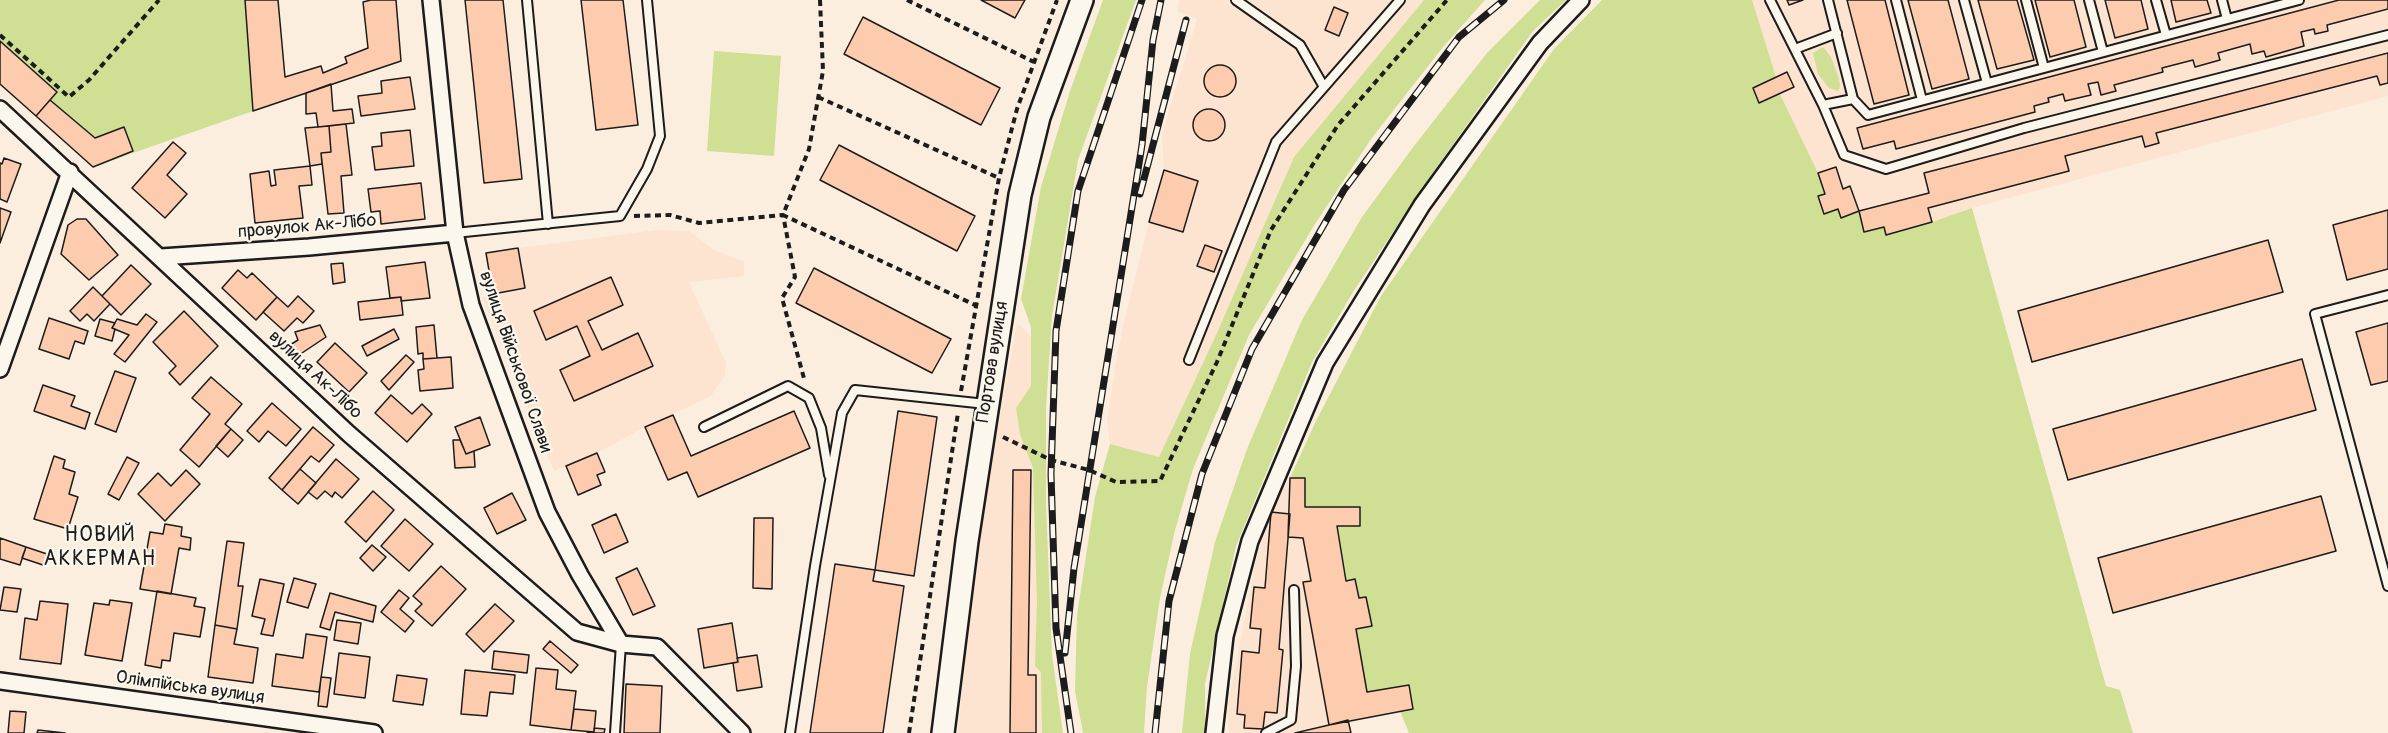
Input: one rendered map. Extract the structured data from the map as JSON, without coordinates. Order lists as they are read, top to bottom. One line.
{"streets":{"main road":["Портова вулиця"],"street":["провулок Ак-Лібо","вулиця Військової Слави","вулиця Ак-Лібо","Олімпійська вулиця"]},"crossings":[["провулок Ак-Лібо","вулиця Військової Слави"],["провулок Ак-Лібо","вулиця Ак-Лібо"],["вулиця Військової Слави","вулиця Ак-Лібо"]],"districts":["НОВИЙ АККЕРМАН"]}
